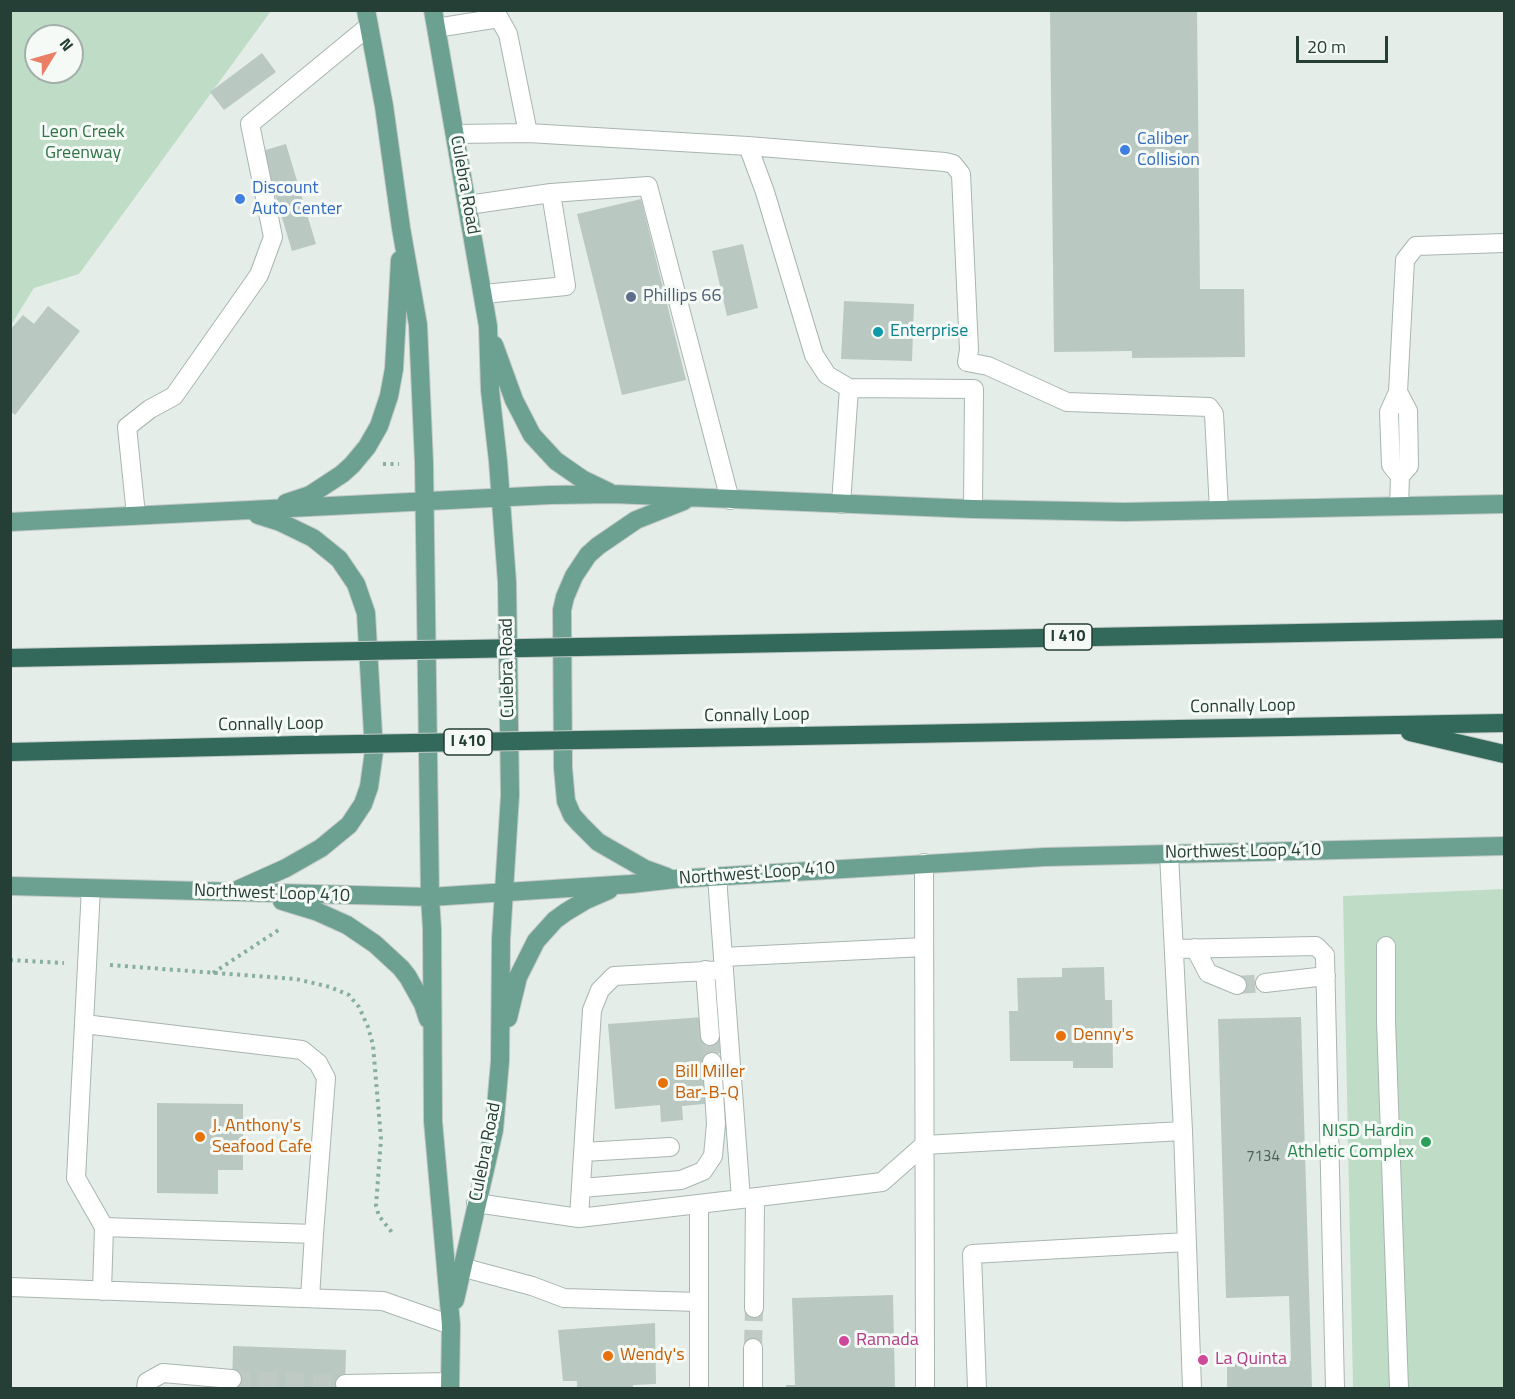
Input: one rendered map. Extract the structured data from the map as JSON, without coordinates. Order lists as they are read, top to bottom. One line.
{"streets":{"highway":["I 410","Connally Loop"],"main road":["Culebra Road","Northwest Loop 410"]},"crossings":[["Culebra Road","Northwest Loop 410"]],"parks":["Leon Creek Greenway"],"places":["Caliber Collision","Discount Auto Center","Phillips 66","Enterprise","Denny's","Bill Miller Bar-B-Q","J. Anthony's Seafood Cafe","NISD Hardin Athletic Complex","Ramada","Wendy's","La Quinta"],"house_numbers":["7134"],"scale_bar":"20 m","north":"top right"}
